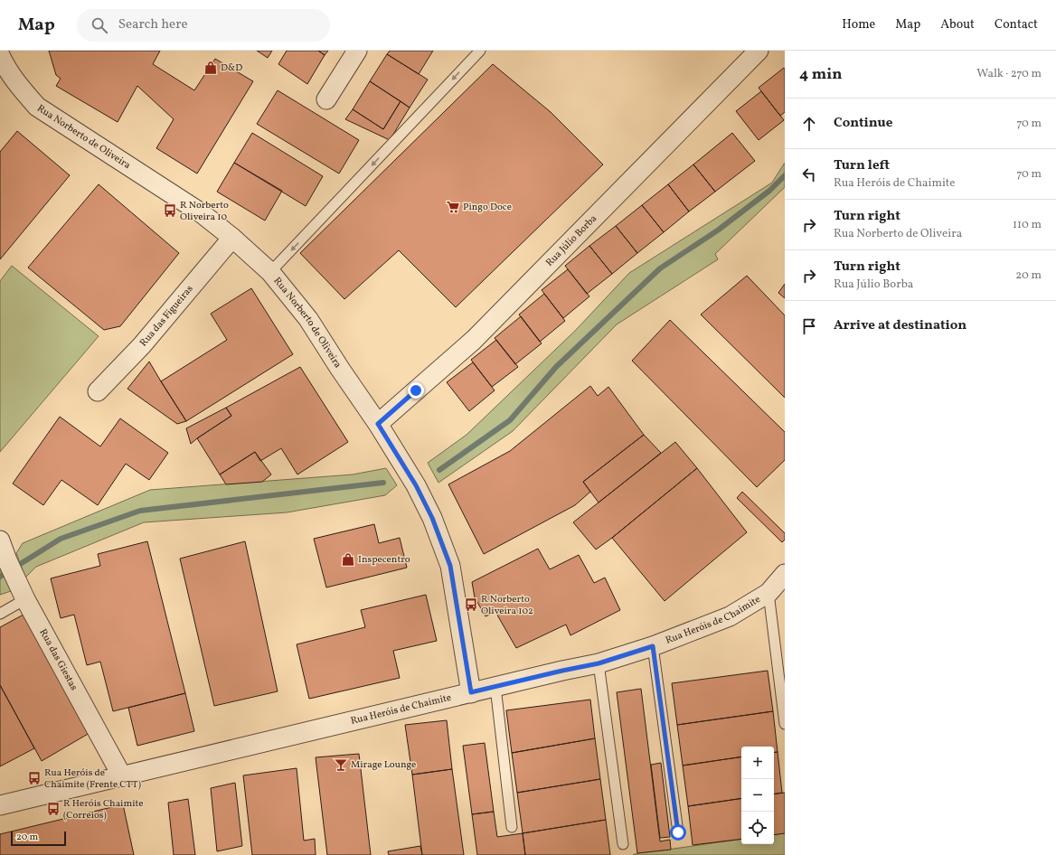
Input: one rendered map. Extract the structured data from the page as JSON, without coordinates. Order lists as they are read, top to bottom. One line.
{"streets":{"street":["Rua Norberto de Oliveira","Rua Júlio Borba","Rua das Figueiras","Rua Heróis de Chaimite","Rua das Giestas"]},"crossings":[["Rua Norberto de Oliveira","Rua Júlio Borba"],["Rua Norberto de Oliveira","Rua das Figueiras"],["Rua Norberto de Oliveira","Rua Heróis de Chaimite"],["Rua Heróis de Chaimite","Rua das Giestas"]],"places":{"shop":["D&D","Inspecentro"],"supermarket":["Pingo Doce"],"bus stop":["R Norberto Oliveira 10","R Norberto Oliveira 102","Rua Heróis de Chaimite (Frente CTT)","R Heróis Chaimite (Correios)"],"bar":["Mirage Lounge"]},"scale_bar":"20 m","page":{"header":"Map","search":"Search here","nav":["Home","Map","About","Contact"],"heading":["4 min","Walk · 270 m"],"list":[["Continue","70 m"],["Turn left","Rua Heróis de Chaimite","70 m"],["Turn right","Rua Norberto de Oliveira","110 m"],["Turn right","Rua Júlio Borba","20 m"],"Arrive at destination"],"map_buttons":["+","−"],"scale":"20 m"}}
